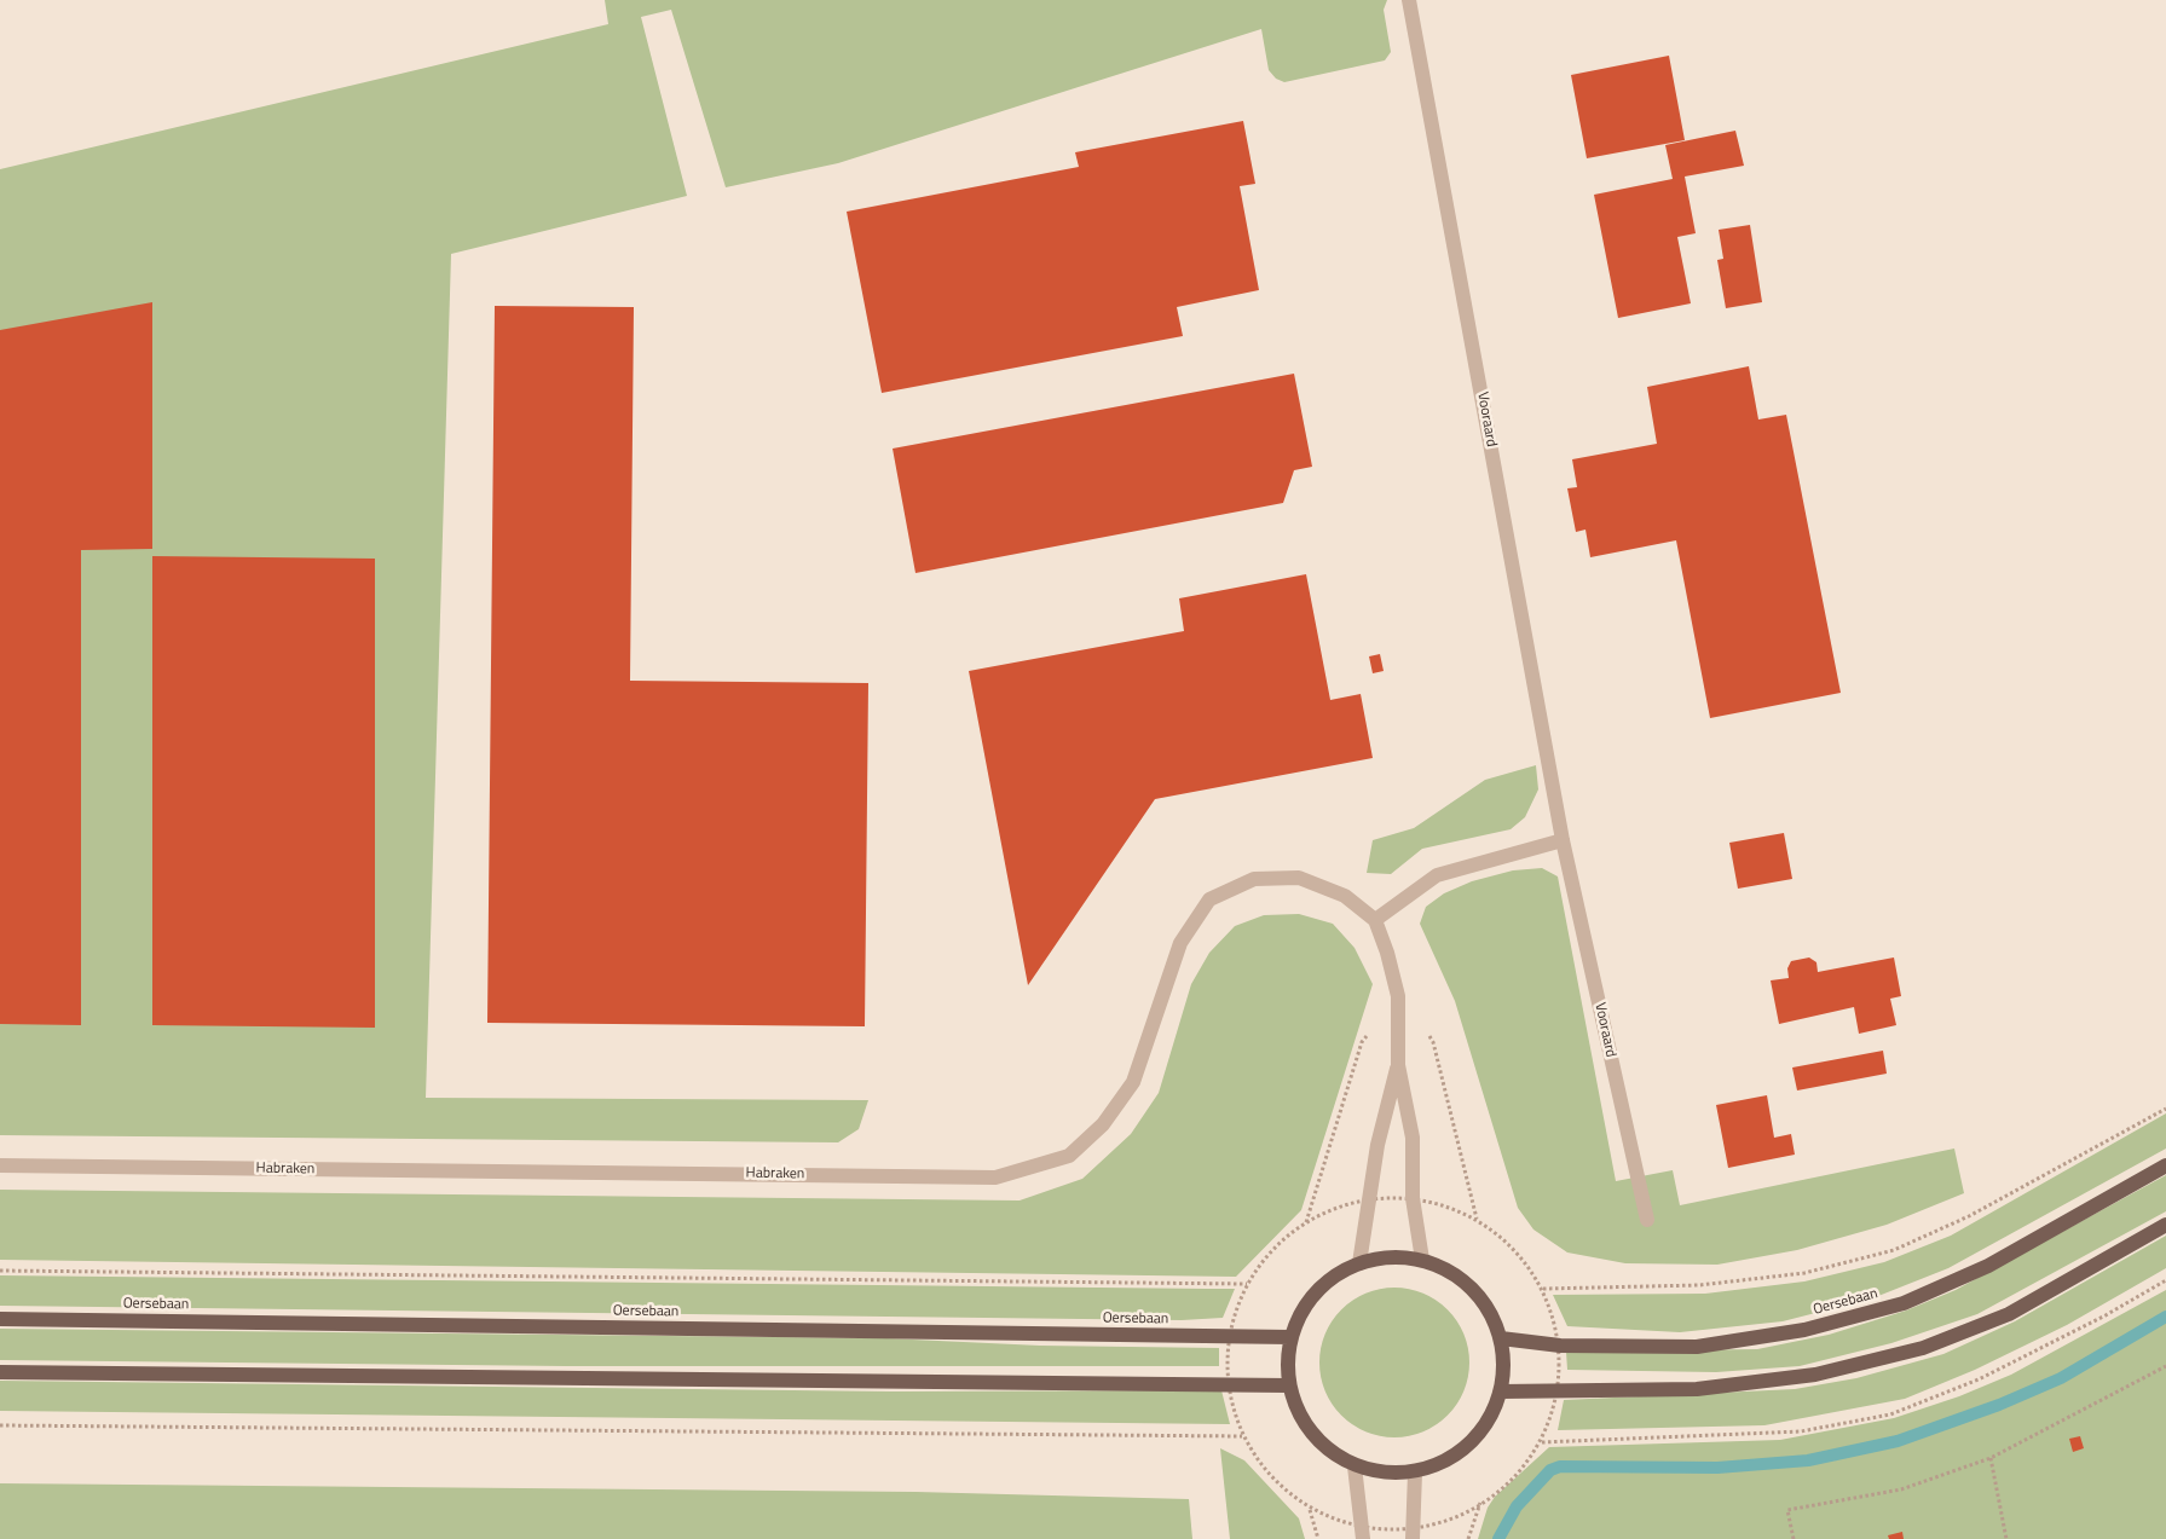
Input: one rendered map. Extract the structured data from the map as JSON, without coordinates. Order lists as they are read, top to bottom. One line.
{"streets":{"main road":["Oersebaan"],"street":["Vooraard","Habraken"]}}
